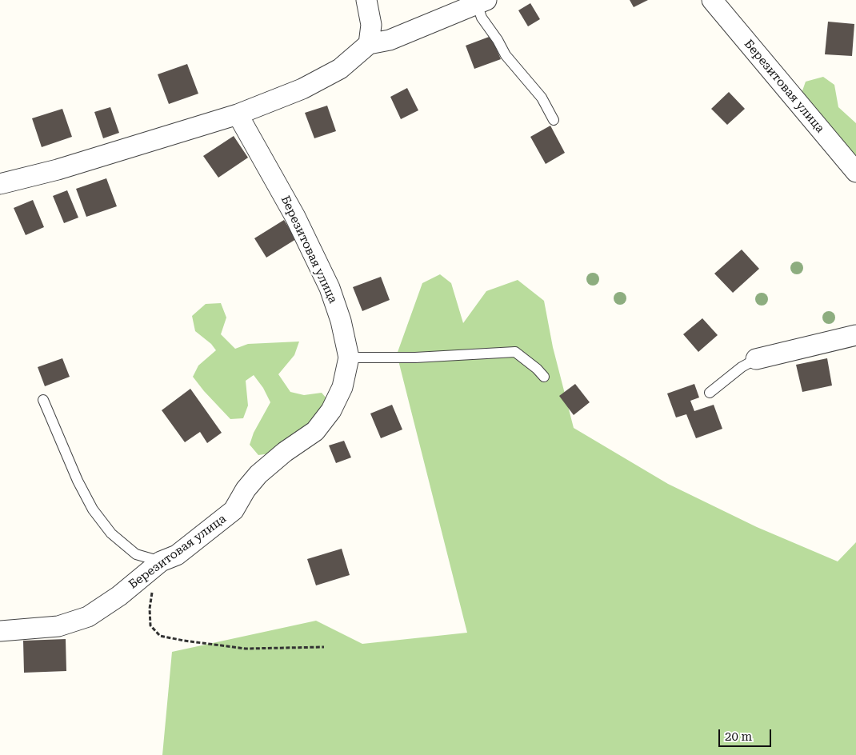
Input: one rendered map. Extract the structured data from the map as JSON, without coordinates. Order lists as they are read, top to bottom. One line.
{"streets":{"street":["Березитовая улица"]},"scale_bar":"20 m"}
